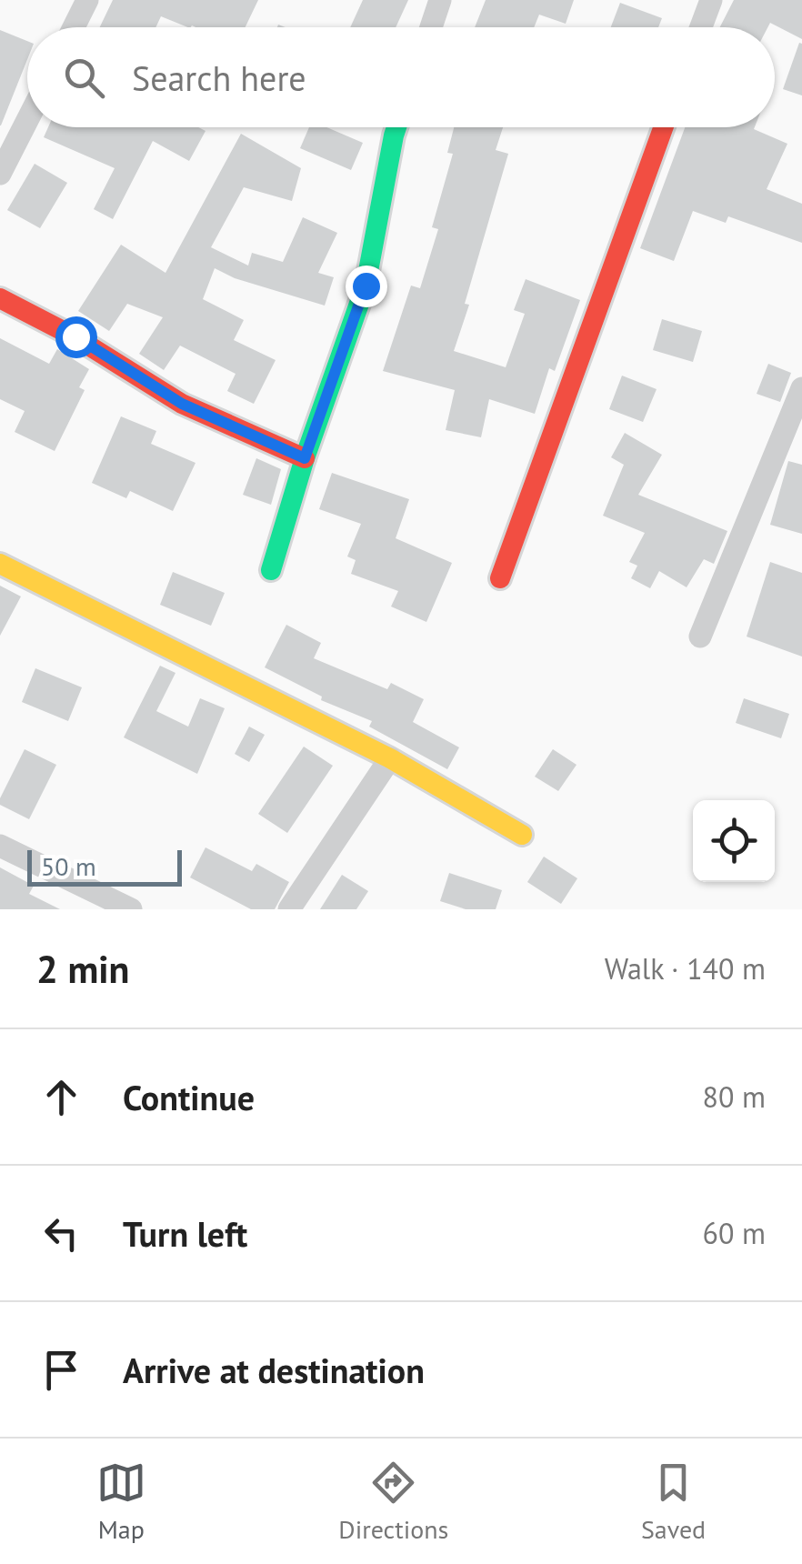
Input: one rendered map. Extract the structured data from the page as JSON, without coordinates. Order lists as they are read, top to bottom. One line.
{"scale_bar":"50 m","page":{"search":"Search here","scale":"50 m","heading":["2 min","Walk · 140 m"],"list":[["Continue","80 m"],["Turn left","60 m"],"Arrive at destination"],"nav":["Map","Directions","Saved"]}}
